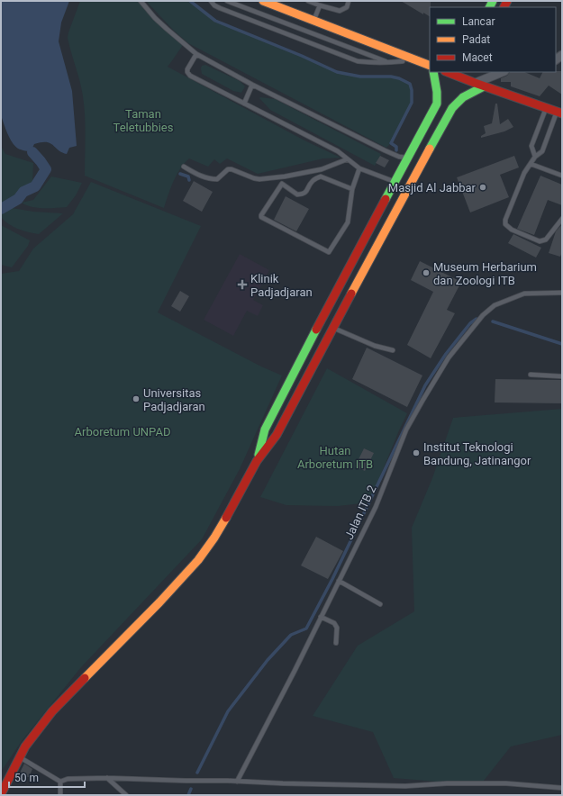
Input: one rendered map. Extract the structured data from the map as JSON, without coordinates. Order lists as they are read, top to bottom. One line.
{"streets":{"lane":["Jalan ITB 2"]},"parks":["Taman Teletubbies","Arboretum UNPAD","Hutan Arboretum ITB"],"places":{"other":["Masjid Al Jabbar","Museum Herbarium dan Zoologi ITB","Universitas Padjadjaran","Institut Teknologi Bandung, Jatinangor"],"health":["Klinik Padjadjaran"]},"legend":["Lancar","Padat","Macet"],"scale_bar":"50 m"}
